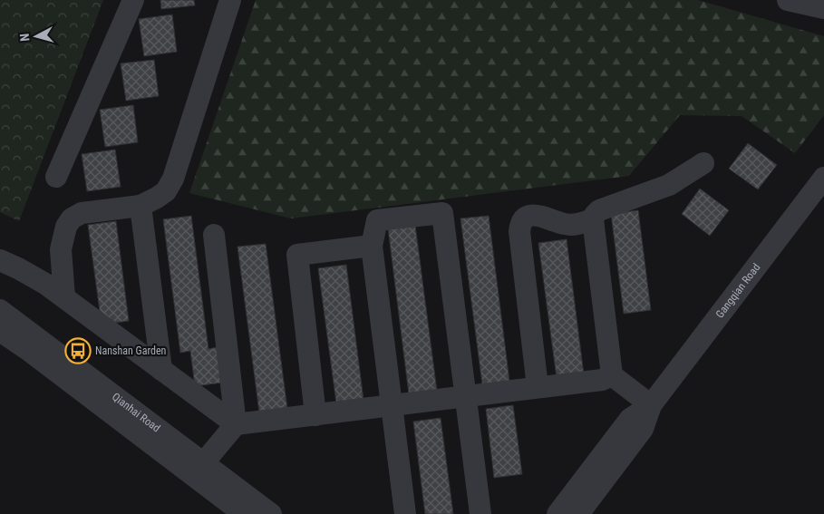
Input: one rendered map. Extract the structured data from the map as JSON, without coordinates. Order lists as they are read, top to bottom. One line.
{"streets":{"street":["Gangqian Road","Qianhai Road"]},"places":{"bus stop":["Nanshan Garden"]},"north":"left"}
